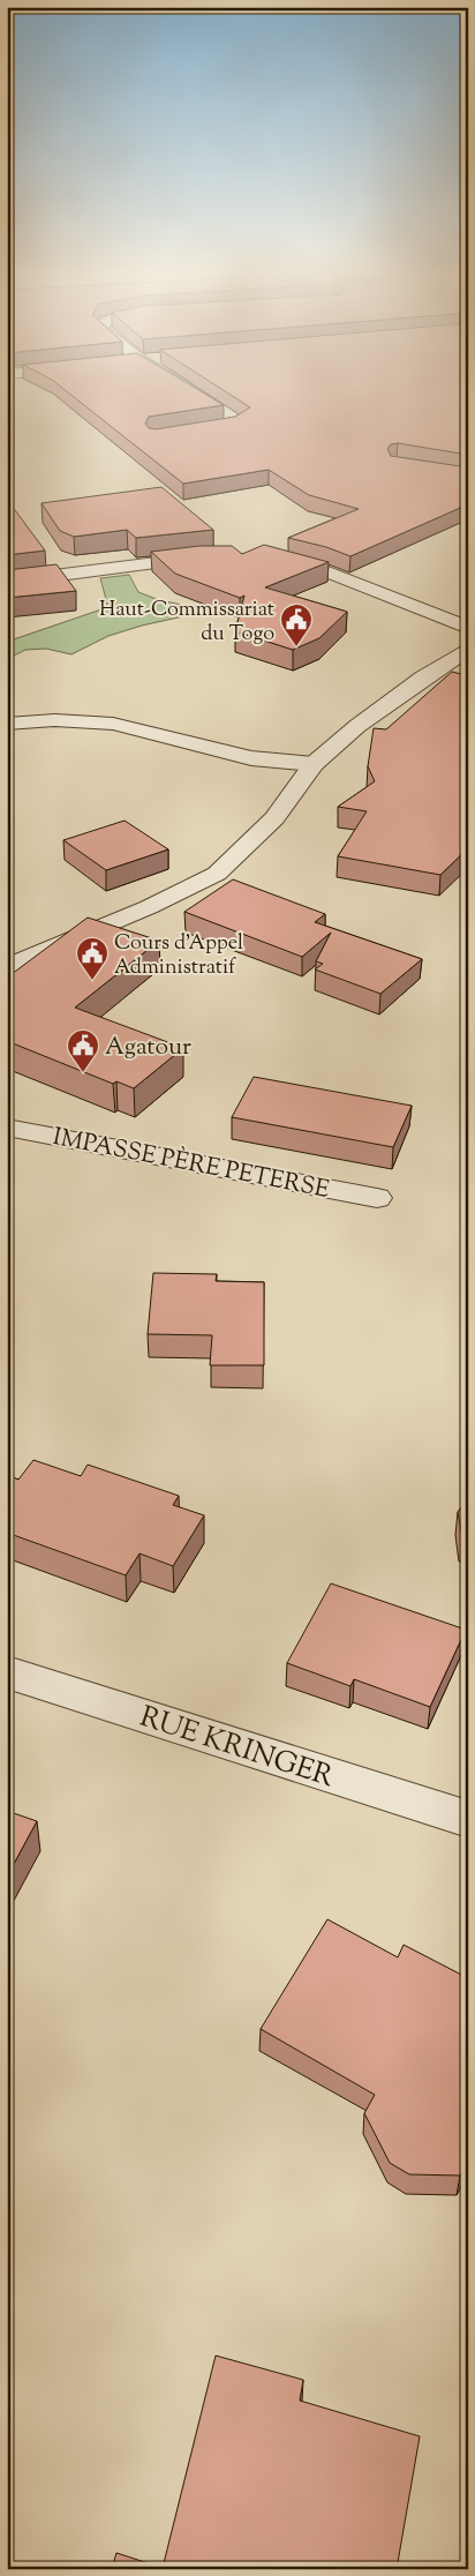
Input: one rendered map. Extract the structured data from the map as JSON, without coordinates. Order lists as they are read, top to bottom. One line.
{"streets":{"street":["IMPASSE PÈRE PETERSE","RUE KRINGER"]},"places":{"public building":["Haut-Commissariat du Togo","Cours d'Appel Administratif","Agatour"]}}
